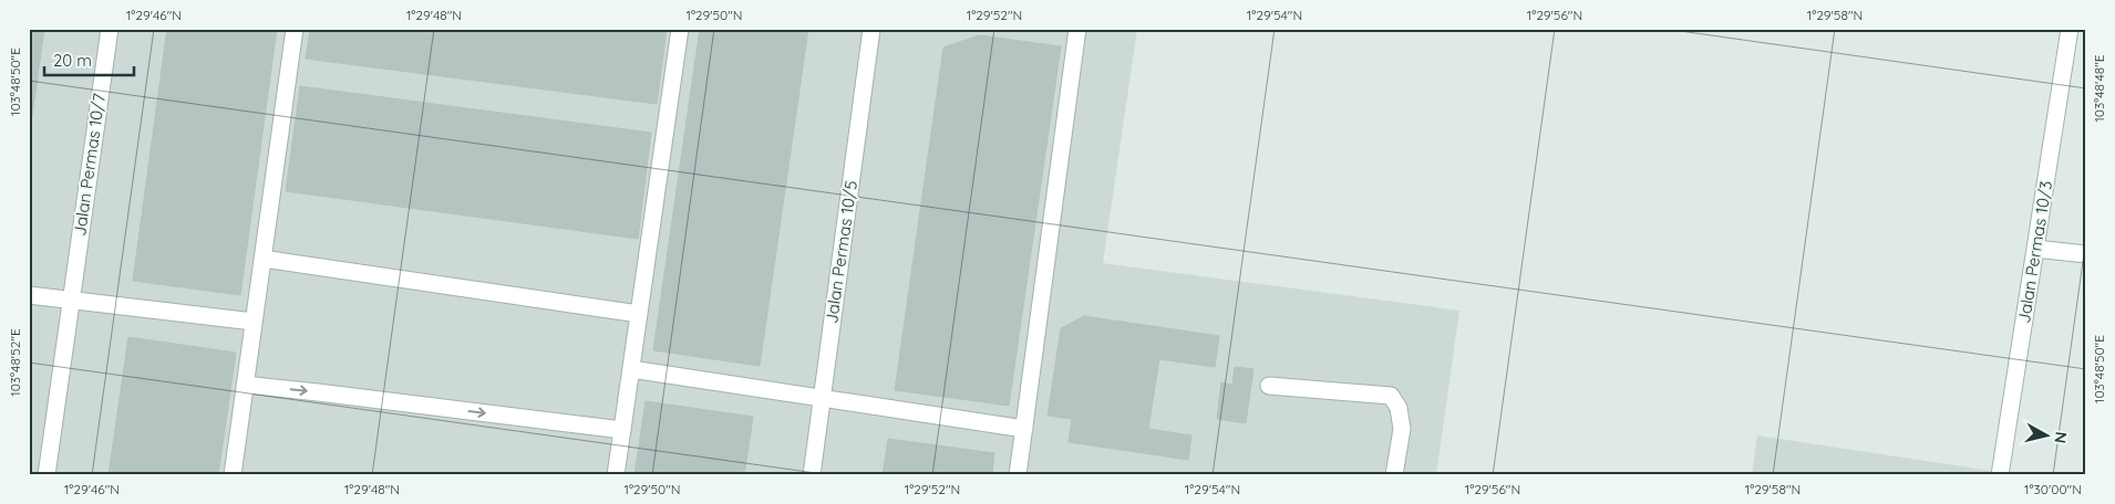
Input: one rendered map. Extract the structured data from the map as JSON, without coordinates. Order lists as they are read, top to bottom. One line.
{"streets":{"street":["Jalan Permas 10/7","Jalan Permas 10/5","Jalan Permas 10/3"]},"scale_bar":"20 m","north":"right","coordinates":["1°29'46\"N","1°29'48\"N","1°29'50\"N","1°29'52\"N","1°29'54\"N","1°29'56\"N","1°29'58\"N","103°48'50\"E","103°48'48\"E","103°48'52\"E","1°30'00\"N"]}
